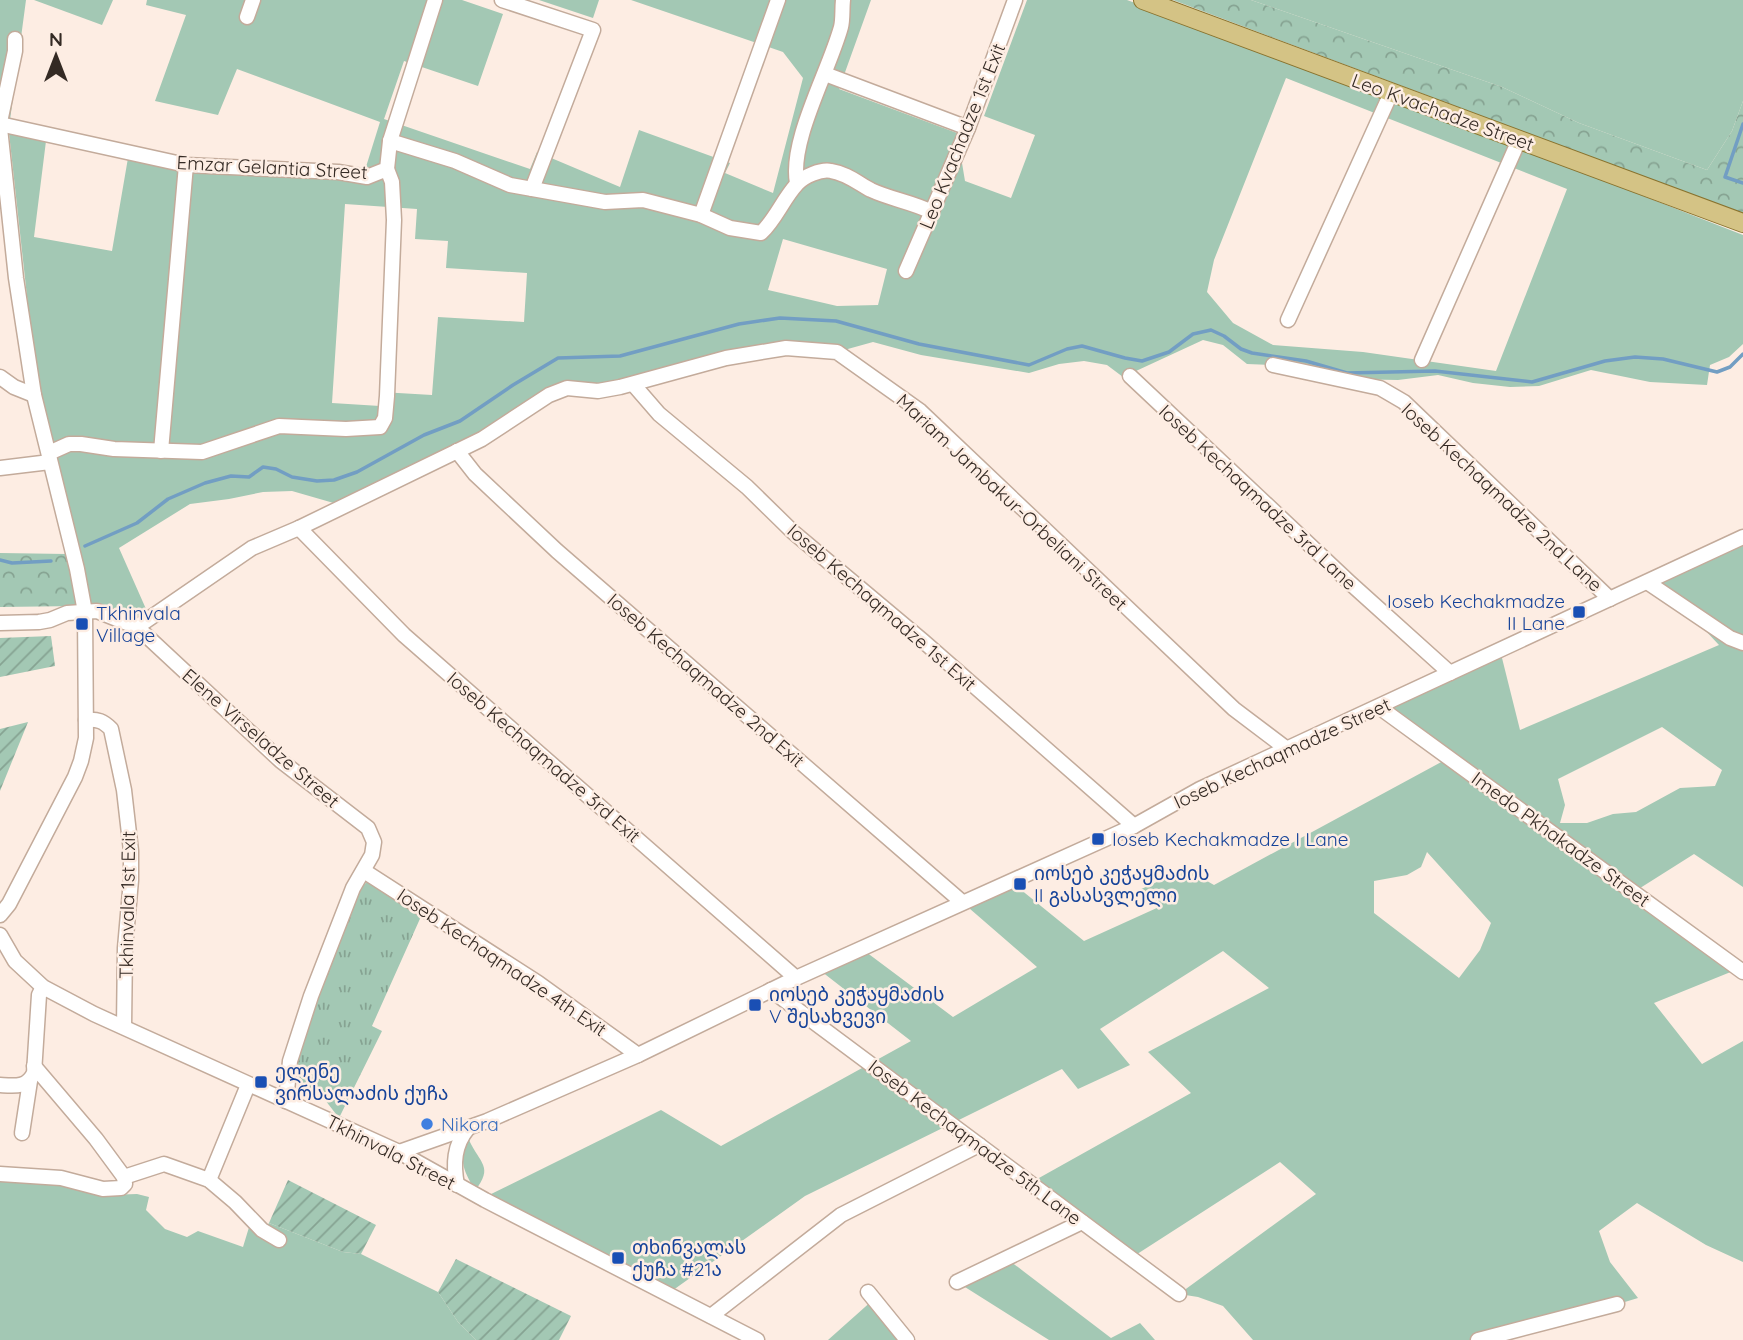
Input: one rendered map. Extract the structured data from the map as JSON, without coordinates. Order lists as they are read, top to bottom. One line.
{"streets":{"main road":["Leo Kvachadze Street"],"street":["Leo Kvachadze 1st Exit","Emzar Gelantia Street","Ioseb Kechaqmadze 3rd Lane","Ioseb Kechaqmadze 2nd Lane","Mariam Jambakur-Orbeliani Street","Ioseb Kechaqmadze 1st Exit","Ioseb Kechaqmadze 2nd Exit","Elene Virseladze Street","Ioseb Kechaqmadze Street","Ioseb Kechaqmadze 3rd Exit","Imedo Pkhakadze Street","Tkhinvala 1st Exit","Ioseb Kechaqmadze 4th Exit","Ioseb Kechaqmadze 5th Lane","Tkhinvala Street"]},"crossings":[["Ioseb Kechaqmadze 3rd Lane","Ioseb Kechaqmadze Street"],["Ioseb Kechaqmadze 2nd Lane","Ioseb Kechaqmadze Street"],["Mariam Jambakur-Orbeliani Street","Ioseb Kechaqmadze 1st Exit"],["Mariam Jambakur-Orbeliani Street","Ioseb Kechaqmadze 2nd Exit"],["Mariam Jambakur-Orbeliani Street","Elene Virseladze Street"],["Mariam Jambakur-Orbeliani Street","Ioseb Kechaqmadze Street"],["Mariam Jambakur-Orbeliani Street","Ioseb Kechaqmadze 3rd Exit"],["Ioseb Kechaqmadze 1st Exit","Ioseb Kechaqmadze Street"],["Ioseb Kechaqmadze 2nd Exit","Ioseb Kechaqmadze Street"],["Elene Virseladze Street","Ioseb Kechaqmadze 4th Exit"],["Elene Virseladze Street","Tkhinvala Street"],["Ioseb Kechaqmadze Street","Ioseb Kechaqmadze 3rd Exit"],["Ioseb Kechaqmadze Street","Imedo Pkhakadze Street"],["Ioseb Kechaqmadze Street","Ioseb Kechaqmadze 4th Exit"],["Ioseb Kechaqmadze Street","Ioseb Kechaqmadze 5th Lane"],["Ioseb Kechaqmadze Street","Tkhinvala Street"],["Tkhinvala 1st Exit","Tkhinvala Street"]],"places":{"transit":["Ioseb Kechakmadze II Lane","Tkhinvala Village","Ioseb Kechakmadze I Lane","იოსებ კეჭაყმაძის II გასასვლელი","იოსებ კეჭაყმაძის V შესახვევი","ელენე ვირსალაძის ქუჩა","თხინვალას ქუჩა #21ა"],"other":["Nikora"]},"north":"top"}
